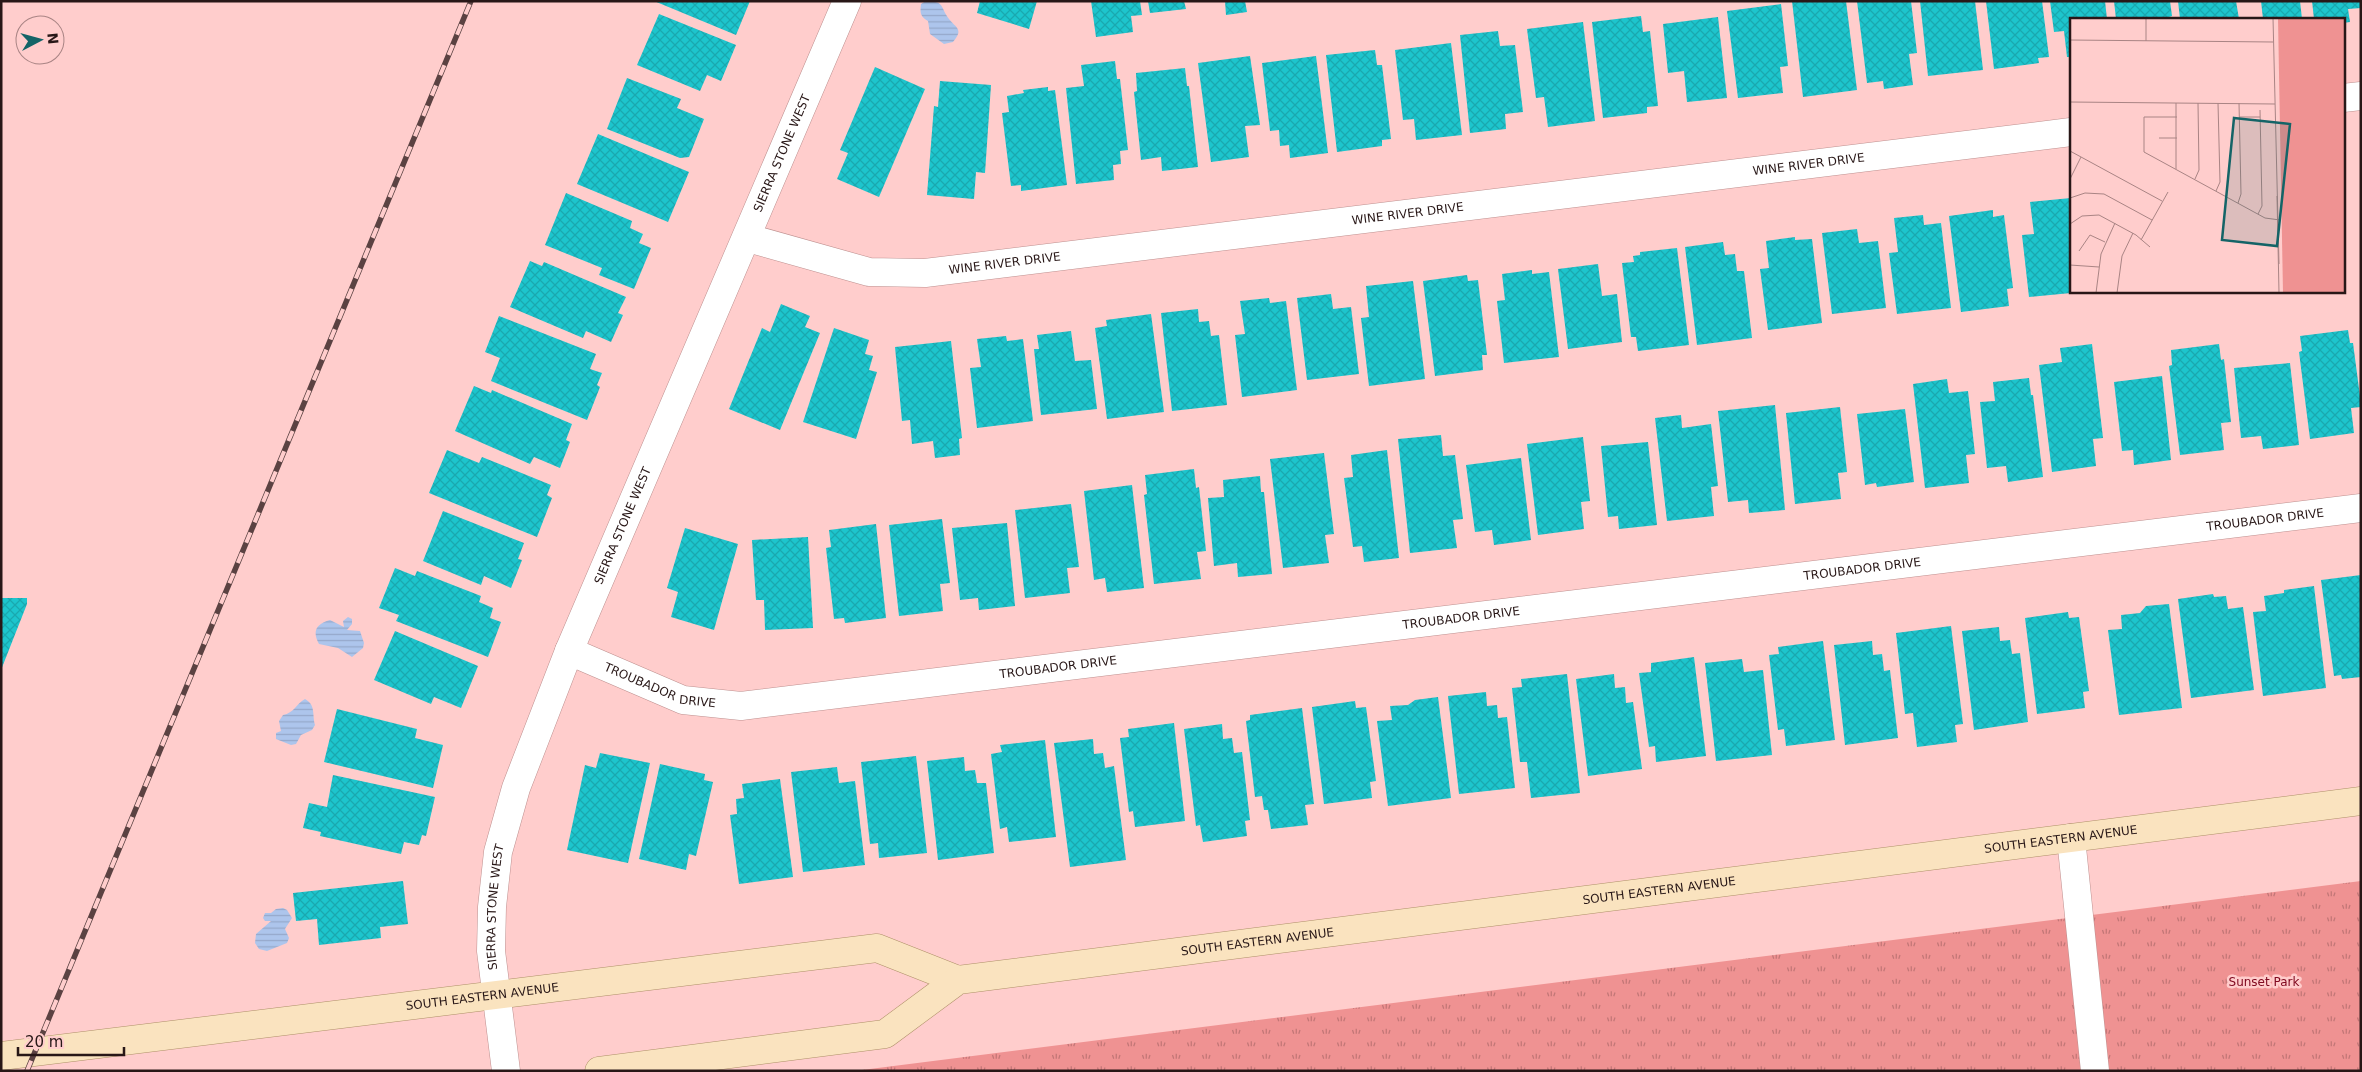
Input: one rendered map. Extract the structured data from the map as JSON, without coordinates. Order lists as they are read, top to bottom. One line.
{"streets":{"main road":["SOUTH EASTERN AVENUE"],"street":["SIERRA STONE WEST","WINE RIVER DRIVE","TROUBADOR DRIVE"]},"crossings":[["SIERRA STONE WEST","WINE RIVER DRIVE"],["SIERRA STONE WEST","TROUBADOR DRIVE"],["SIERRA STONE WEST","SOUTH EASTERN AVENUE"]],"parks":["Sunset Park"],"scale_bar":"20 m","north":"right"}
